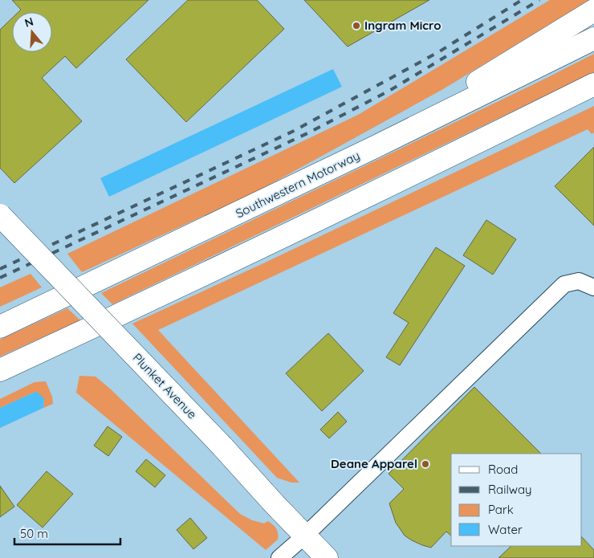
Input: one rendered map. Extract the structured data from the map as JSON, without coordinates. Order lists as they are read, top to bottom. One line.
{"streets":{"main road":["Southwestern Motorway","Plunket Avenue"]},"places":["Ingram Micro","Deane Apparel"],"legend":["Road","Railway","Park","Water"],"scale_bar":"50 m","north":"top"}
